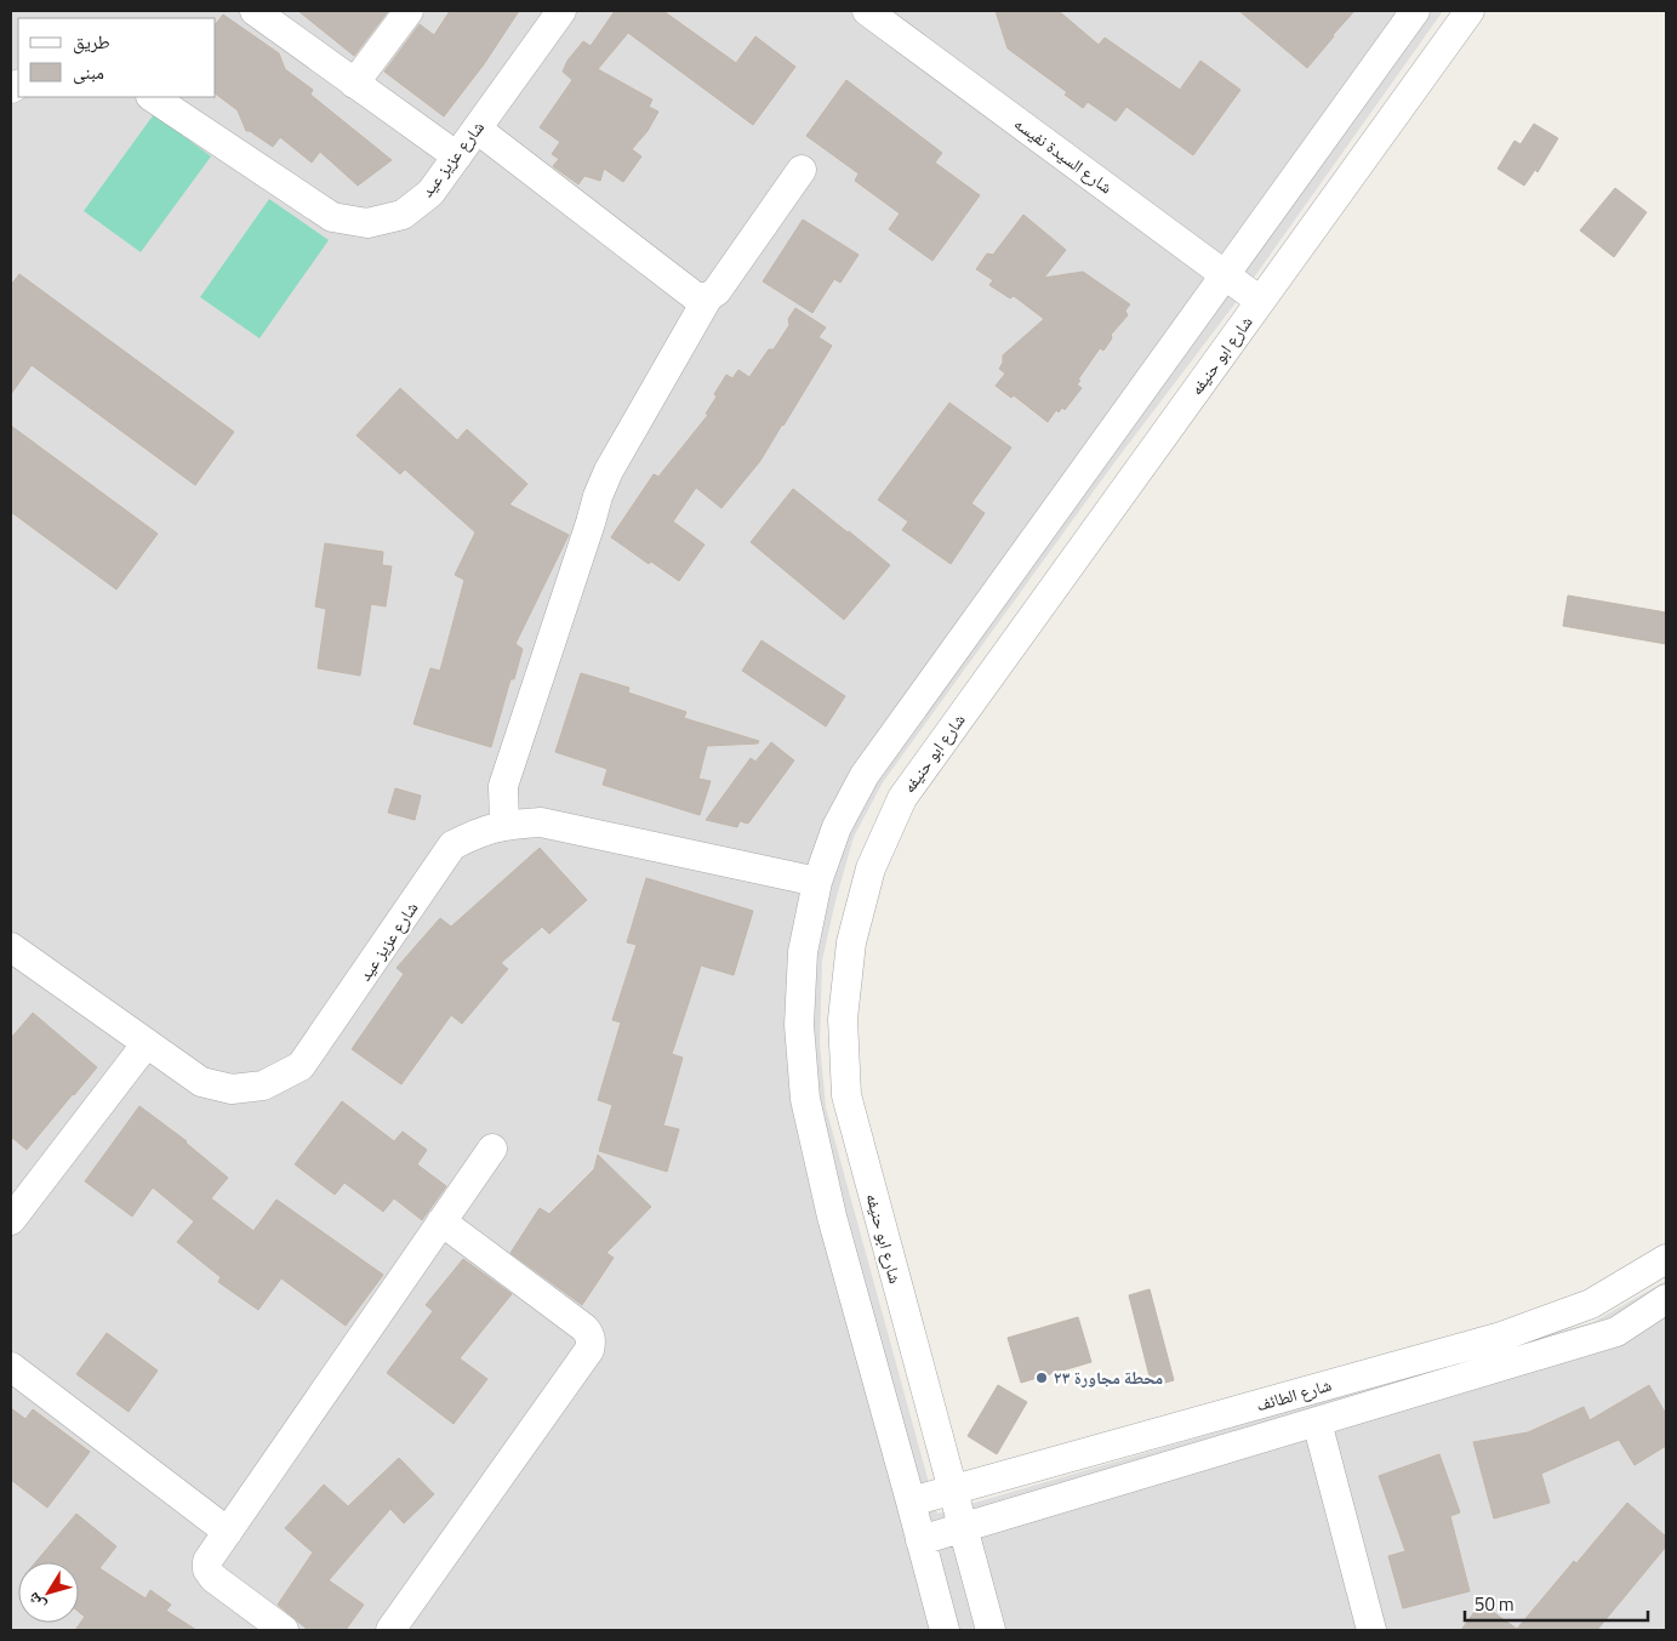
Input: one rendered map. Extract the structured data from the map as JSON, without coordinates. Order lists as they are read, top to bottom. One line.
{"streets":{"street":["شارع السيدة نفيسه","شارع عزيز عيد","شارع ابو حنيفه","شارع الطائف"]},"crossings":[["شارع السيدة نفيسه","شارع ابو حنيفه"],["شارع ابو حنيفه","شارع الطائف"]],"places":["محطة مجاورة ٢٣"],"legend":["طريق","مبنى"],"scale_bar":"50 m","north":"bottom left"}
